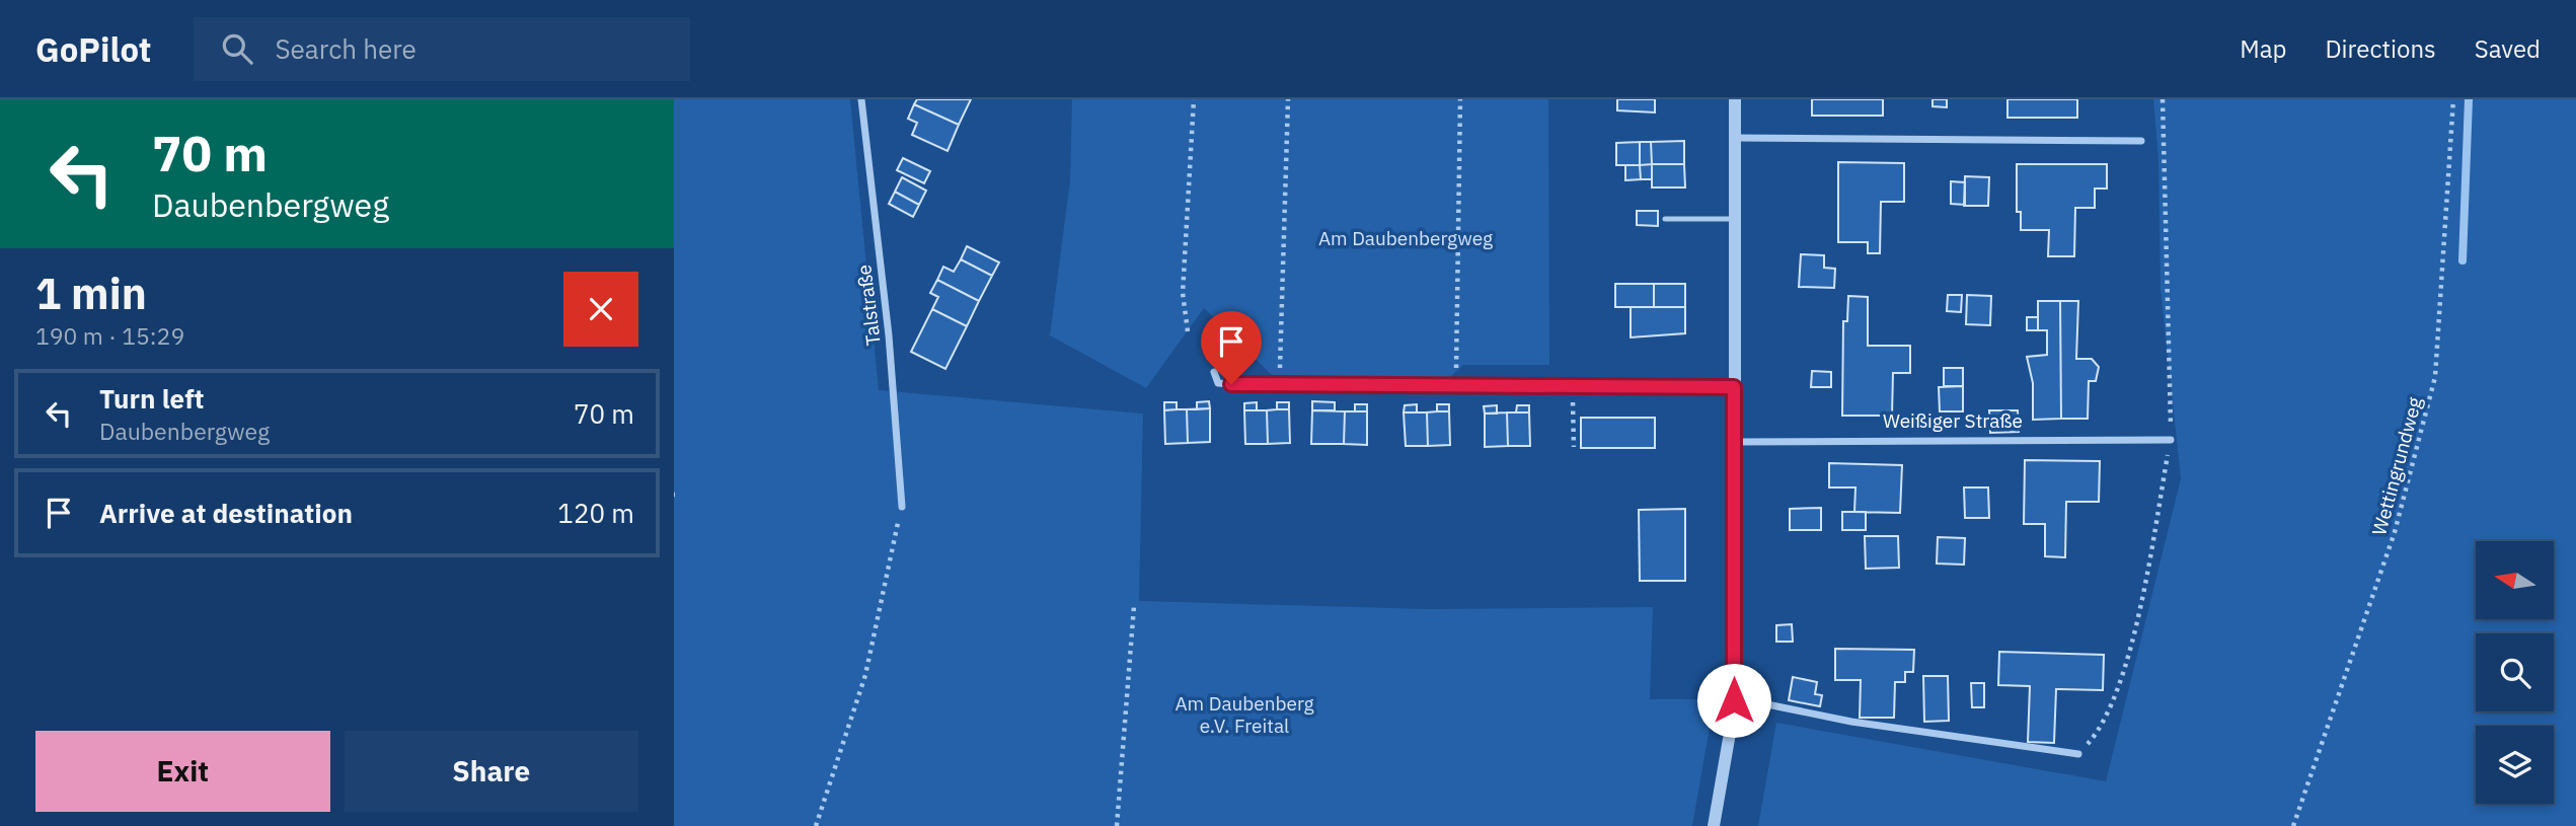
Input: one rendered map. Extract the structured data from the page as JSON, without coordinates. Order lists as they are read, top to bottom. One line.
{"streets":{"street":["Talstraße","Weißiger Straße"],"path":["Wettingrundweg"]},"parks":["Am Daubenbergweg","Am Daubenberg e.V. Freital"],"north":"left","page":{"header":"GoPilot","search":"Search here","nav":["Map","Directions","Saved"],"turn":["70 m","Daubenbergweg"],"heading":["1 min","190 m · 15:29"],"list":[{"name":"Turn left","note":"Daubenbergweg","value":"70 m"},{"name":"Arrive at destination","value":"120 m"}],"buttons":["Exit","Share"]}}
